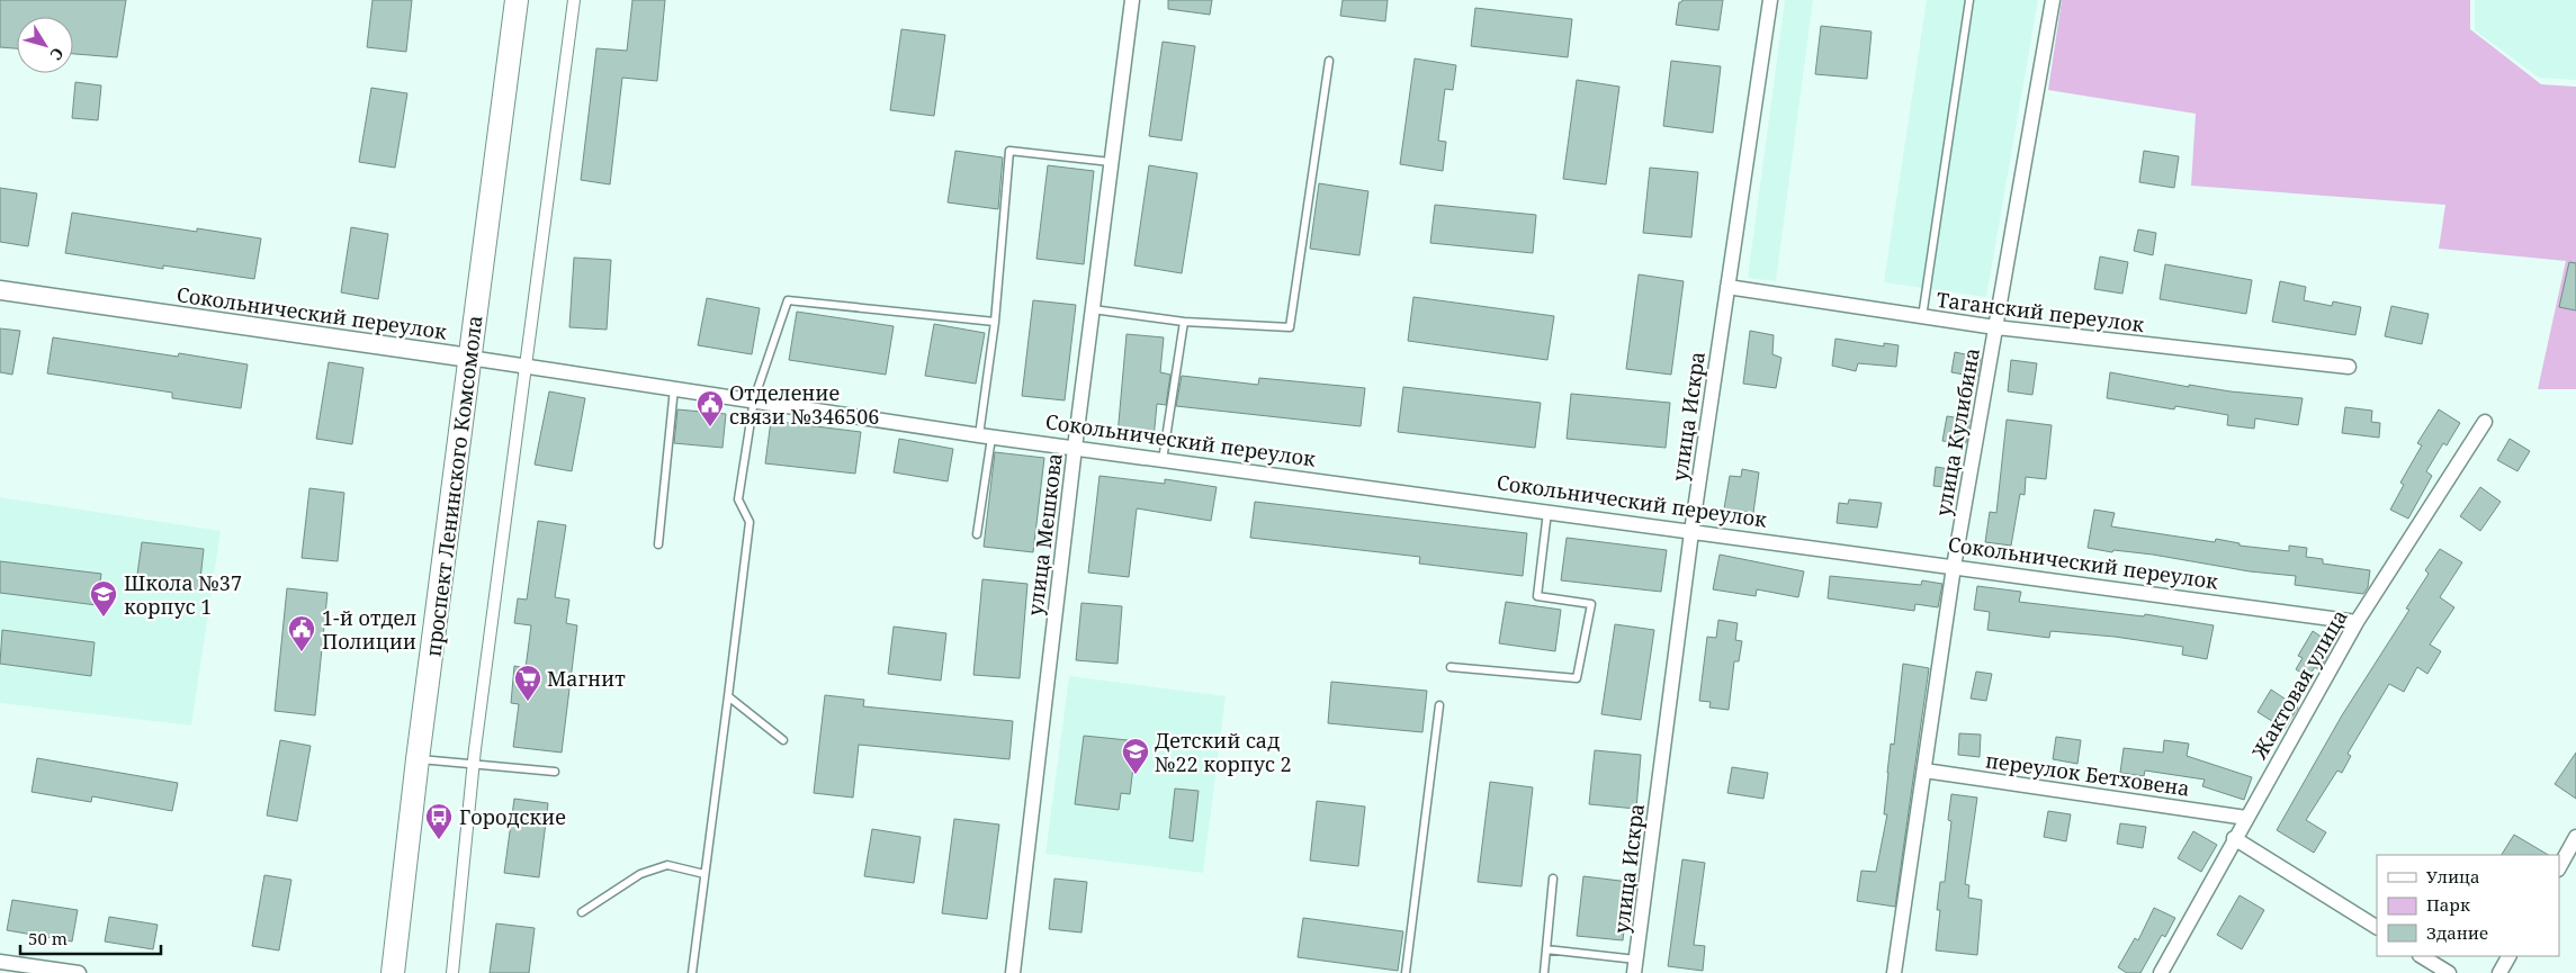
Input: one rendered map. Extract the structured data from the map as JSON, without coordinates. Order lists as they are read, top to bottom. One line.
{"streets":{"main road":["проспект Ленинского Комсомола"],"street":["Таганский переулок","Сокольнический переулок","улица Искра","улица Кулибина","улица Мешкова","Жактовая улица","переулок Бетховена"]},"crossings":[["Таганский переулок","улица Искра"],["Таганский переулок","улица Кулибина"],["Сокольнический переулок","улица Искра"],["Сокольнический переулок","улица Кулибина"],["Сокольнический переулок","проспект Ленинского Комсомола"],["Сокольнический переулок","улица Мешкова"],["Сокольнический переулок","Жактовая улица"],["улица Кулибина","переулок Бетховена"],["Жактовая улица","переулок Бетховена"]],"places":{"public building":["Отделение связи №346506","1-й отдел Полиции"],"school or university":["Школа №37 корпус 1","Детский сад №22 корпус 2"],"supermarket":["Магнит"],"bus stop":["Городские"]},"legend":["Улица","Парк","Здание"],"scale_bar":"50 m","north":"bottom right"}
